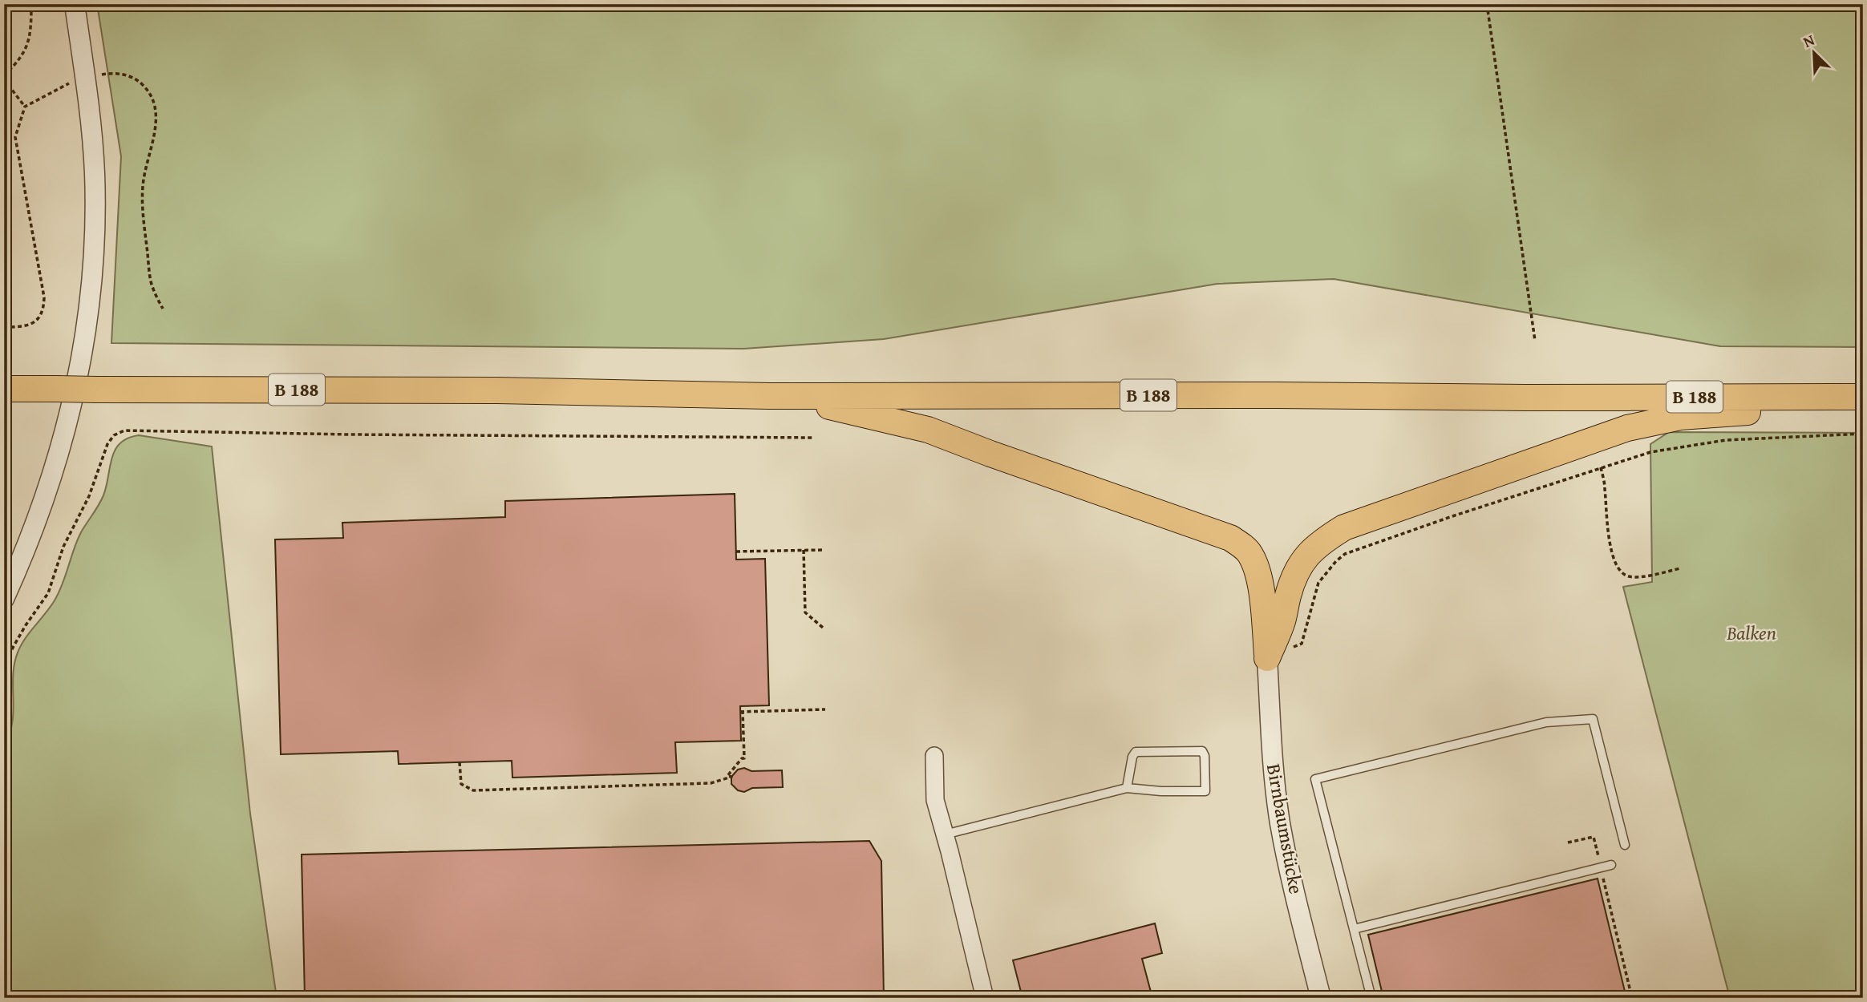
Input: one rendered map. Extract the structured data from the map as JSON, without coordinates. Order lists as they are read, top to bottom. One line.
{"streets":{"main road":["B 188"],"street":["Birnbaumstücke"]},"parks":["Balken"],"north":"top left"}
